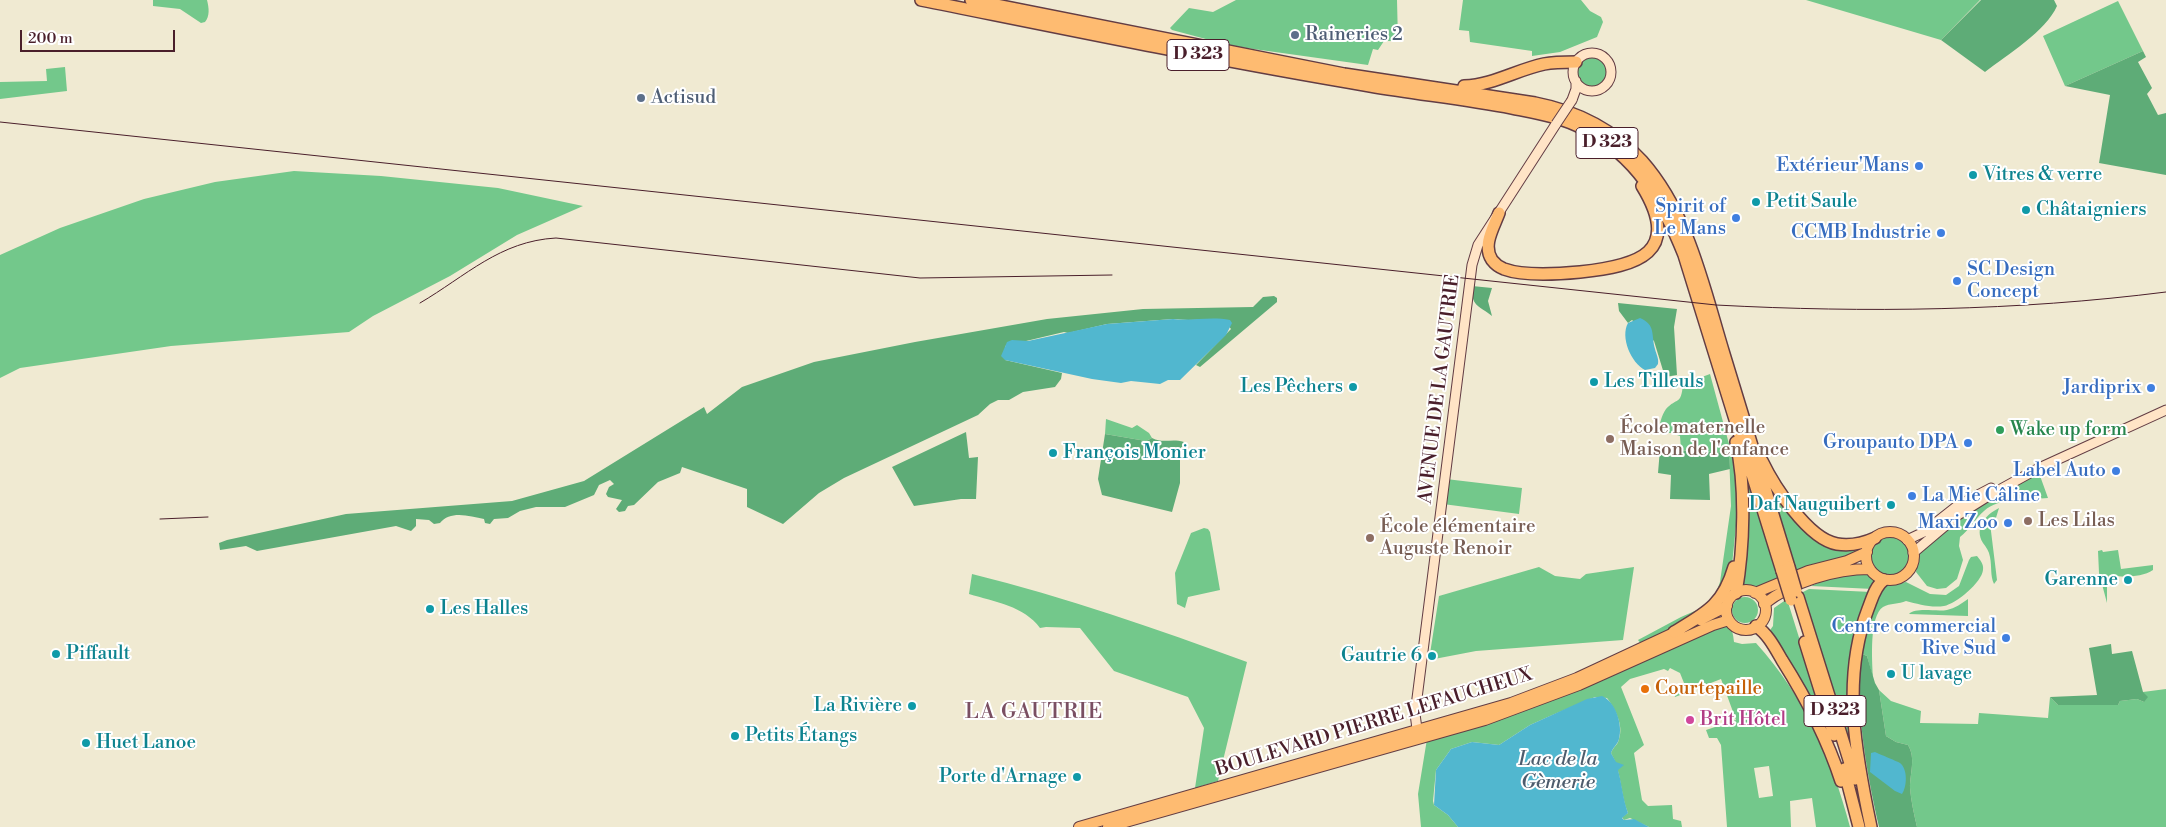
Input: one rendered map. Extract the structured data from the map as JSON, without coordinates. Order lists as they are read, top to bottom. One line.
{"streets":{"highway":["D 323"],"main road":["BOULEVARD PIERRE LEFAUCHEUX"],"street":["AVENUE DE LA GAUTRIE"]},"crossings":[["AVENUE DE LA GAUTRIE","BOULEVARD PIERRE LEFAUCHEUX"]],"districts":["LA GAUTRIE"],"water":["Lac de la Gèmerie"],"places":["Raineries 2","Actisud","Extérieur'Mans","Vitres & verre","Petit Saule","Châtaigniers","Spirit of Le Mans","CCMB Industrie","SC Design Concept","Les Tilleuls","Les Pêchers","Jardiprix","Wake up form","École maternelle Maison de l'enfance","Groupauto DPA","François Monier","Label Auto","La Mie Câline","Daf Nauguibert","Les Lilas","Maxi Zoo","École élémentaire Auguste Renoir","Garenne","Les Halles","Centre commercial Rive Sud","Piffault","Gautrie 6","U lavage","Courtepaille","La Rivière","Brit Hôtel","Petits Étangs","Huet Lanoe","Porte d'Arnage"],"scale_bar":"200 m"}
